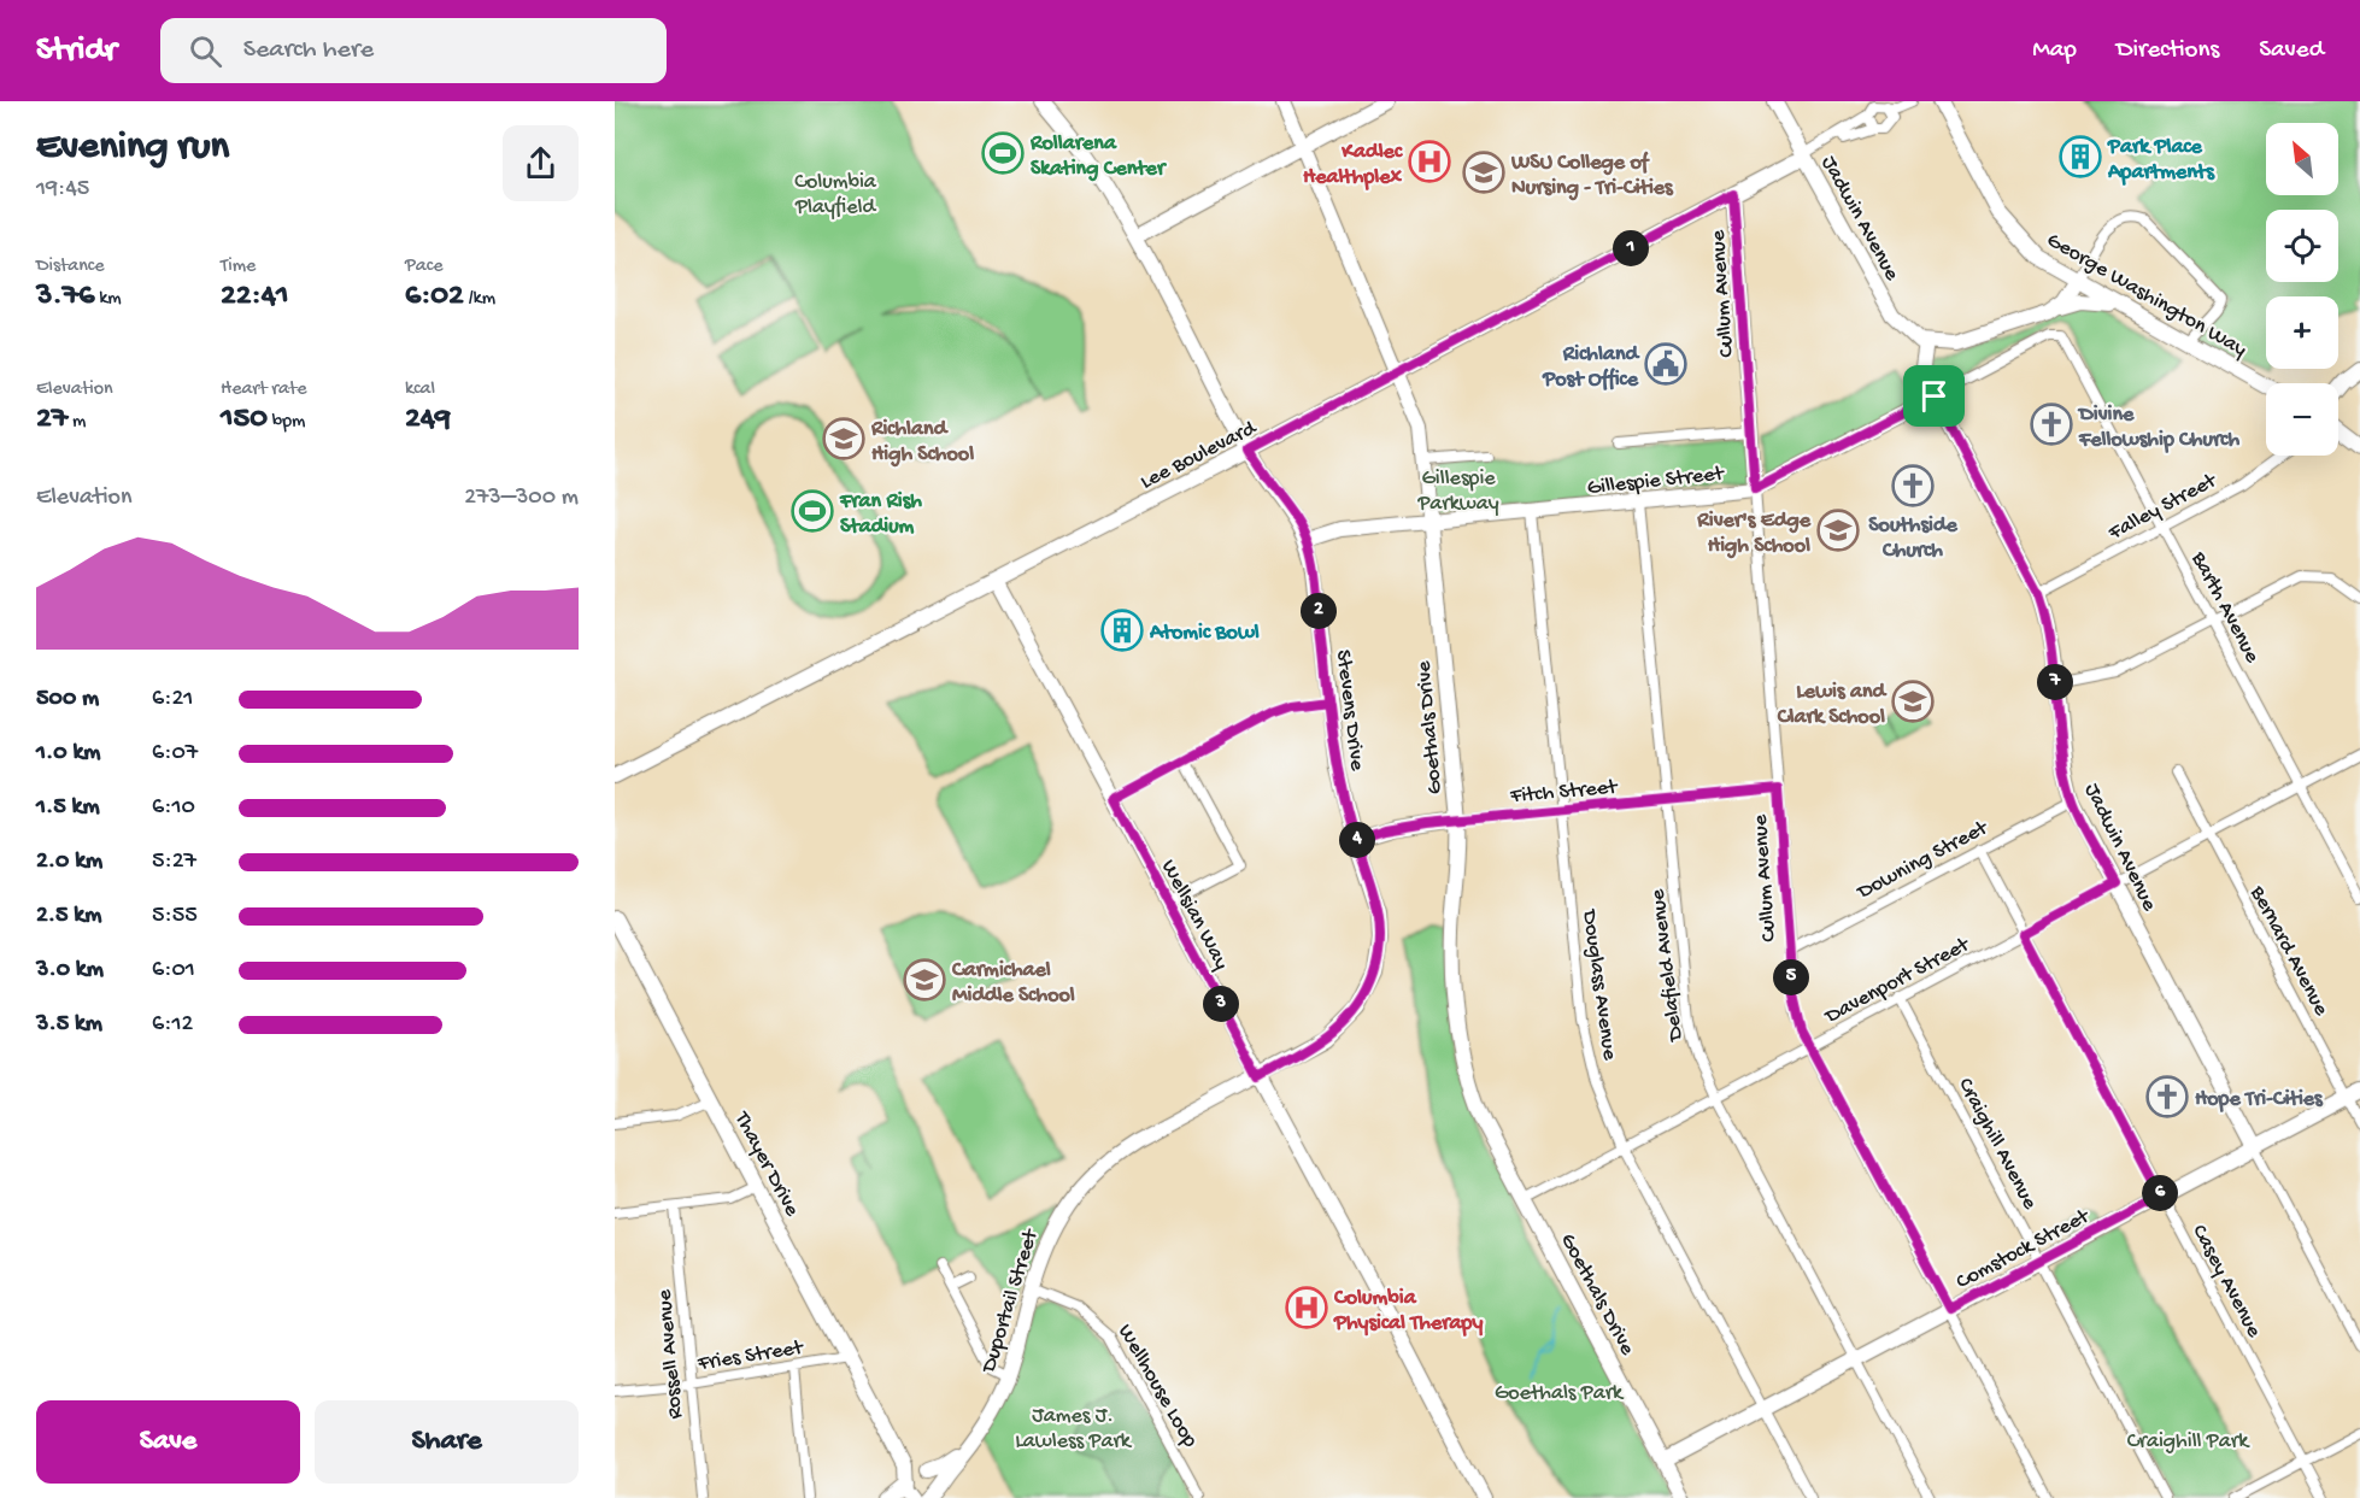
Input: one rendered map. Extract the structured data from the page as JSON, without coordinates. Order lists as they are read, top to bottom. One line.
{"streets":{"street":["Jadwin Avenue","George Washington Way","Cullum Avenue","Lee Boulevard","Gillespie Street","Falley Street","Barth Avenue","Stevens Drive","Goethals Drive","Fitch Street","Downing Street","Wellsian Way","Bernard Avenue","Delafield Avenue","Davenport Street","Douglass Avenue","Craighill Avenue","Thayer Drive","Comstock Street","Casey Avenue","Duportail Street","Fries Street","Rossell Avenue","Wellhouse Loop"]},"crossings":[["Jadwin Avenue","Lee Boulevard"],["Jadwin Avenue","Gillespie Street"],["Jadwin Avenue","Falley Street"],["Jadwin Avenue","Downing Street"],["Jadwin Avenue","Davenport Street"],["Jadwin Avenue","Comstock Street"],["Cullum Avenue","Lee Boulevard"],["Cullum Avenue","Gillespie Street"],["Cullum Avenue","Fitch Street"],["Cullum Avenue","Downing Street"],["Cullum Avenue","Davenport Street"],["Cullum Avenue","Comstock Street"],["Lee Boulevard","Stevens Drive"],["Lee Boulevard","Goethals Drive"],["Lee Boulevard","Wellsian Way"],["Gillespie Street","Barth Avenue"],["Gillespie Street","Stevens Drive"],["Gillespie Street","Goethals Drive"],["Gillespie Street","Delafield Avenue"],["Gillespie Street","Douglass Avenue"],["Falley Street","Barth Avenue"],["Barth Avenue","Davenport Street"],["Stevens Drive","Fitch Street"],["Stevens Drive","Wellsian Way"],["Stevens Drive","Duportail Street"],["Goethals Drive","Fitch Street"],["Goethals Drive","Davenport Street"],["Goethals Drive","Comstock Street"],["Fitch Street","Delafield Avenue"],["Fitch Street","Douglass Avenue"],["Downing Street","Casey Avenue"],["Wellsian Way","Duportail Street"],["Bernard Avenue","Davenport Street"],["Bernard Avenue","Comstock Street"],["Delafield Avenue","Davenport Street"],["Delafield Avenue","Comstock Street"],["Davenport Street","Douglass Avenue"],["Davenport Street","Craighill Avenue"],["Davenport Street","Casey Avenue"],["Douglass Avenue","Comstock Street"],["Craighill Avenue","Comstock Street"],["Thayer Drive","Duportail Street"],["Thayer Drive","Fries Street"],["Comstock Street","Casey Avenue"],["Duportail Street","Wellhouse Loop"],["Fries Street","Rossell Avenue"]],"parks":["Columbia Playfield","Gillespie Parkway","Goethals Park","James J. Lawless Park","Craighill Park"],"places":{"sports":["Rollarena Skating Center","Fran Rish Stadium"],"building":["Park Place Apartments","Atomic Bowl"],"hospital":["Kadlec Healthplex","Columbia Physical Therapy"],"school or university":["WSU College of Nursing - Tri-Cities","Richland High School","River's Edge High School","Lewis and Clark School","Carmichael Middle School"],"public building":["Richland Post Office"],"church":["Divine Fellowship Church","Southside Church","Hope Tri-Cities"]},"north":"top left","page":{"header":"Stridr","search":"Search here","nav":["Map","Directions","Saved"],"heading":["Evening run","19:45"],"map_buttons":["+","−"],"stats":[["Distance","3.76 km"],["Time","22:41"],["Pace","6:02 /km"],["Elevation","27 m"],["Heart rate","150 bpm"],["kcal","249"]],"pins":["1","2","7","4","5","3","6"],"chart":["Elevation","273–300 m"],"list":[{"name":"500 m","note":"6:21"},{"name":"1.0 km","note":"6:07"},{"name":"1.5 km","note":"6:10"},{"name":"2.0 km","note":"5:27"},{"name":"2.5 km","note":"5:55"},{"name":"3.0 km","note":"6:01"},{"name":"3.5 km","note":"6:12"}],"buttons":["Save","Share"]}}
